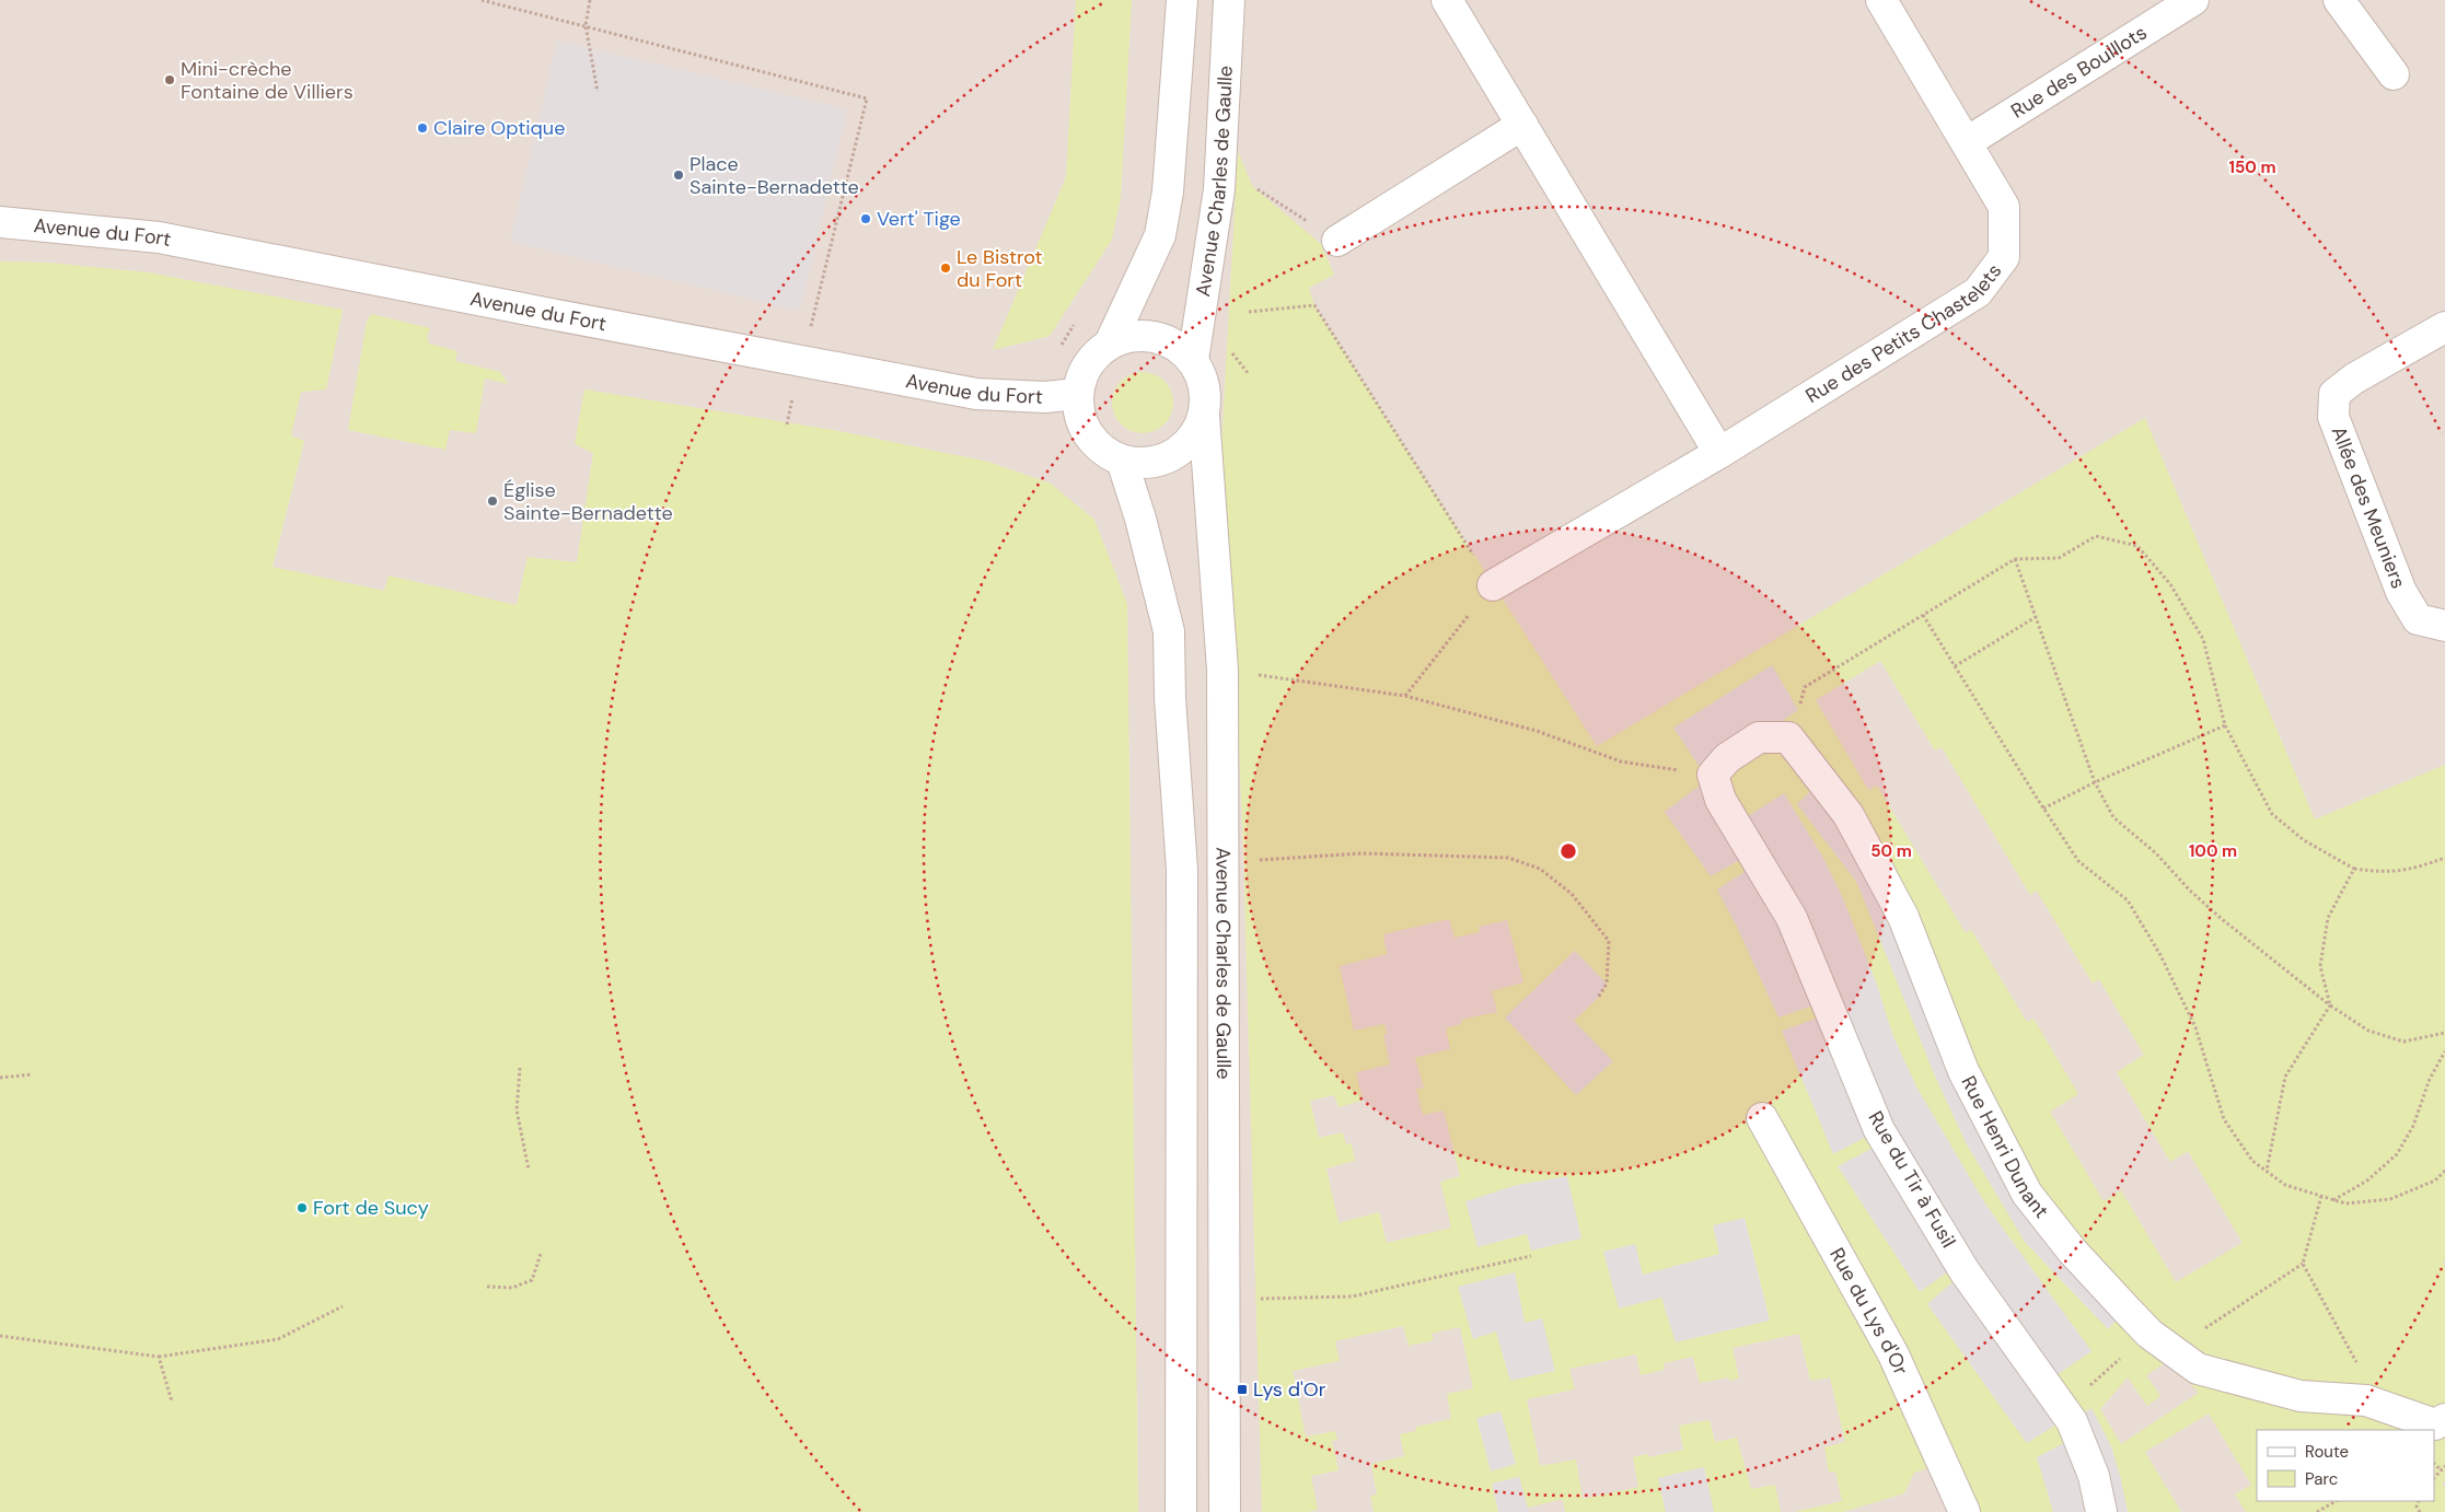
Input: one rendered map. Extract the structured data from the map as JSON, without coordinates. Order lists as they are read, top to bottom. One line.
{"streets":{"street":["Rue des Bouillots","Avenue Charles de Gaulle","Avenue du Fort","Rue des Petits Chastelets","Allée des Meuniers","Rue Henri Dunant","Rue du Tir à Fusil","Rue du Lys d'Or"]},"crossings":[["Rue des Bouillots","Rue des Petits Chastelets"],["Avenue Charles de Gaulle","Avenue du Fort"]],"places":{"other":["Mini-crèche Fontaine de Villiers","Claire Optique","Place Sainte-Bernadette","Vert' Tige","Le Bistrot du Fort","Église Sainte-Bernadette","Fort de Sucy"],"transit":["Lys d'Or"]},"legend":["Route","Parc"],"rings":["150 m","50 m","100 m"]}
